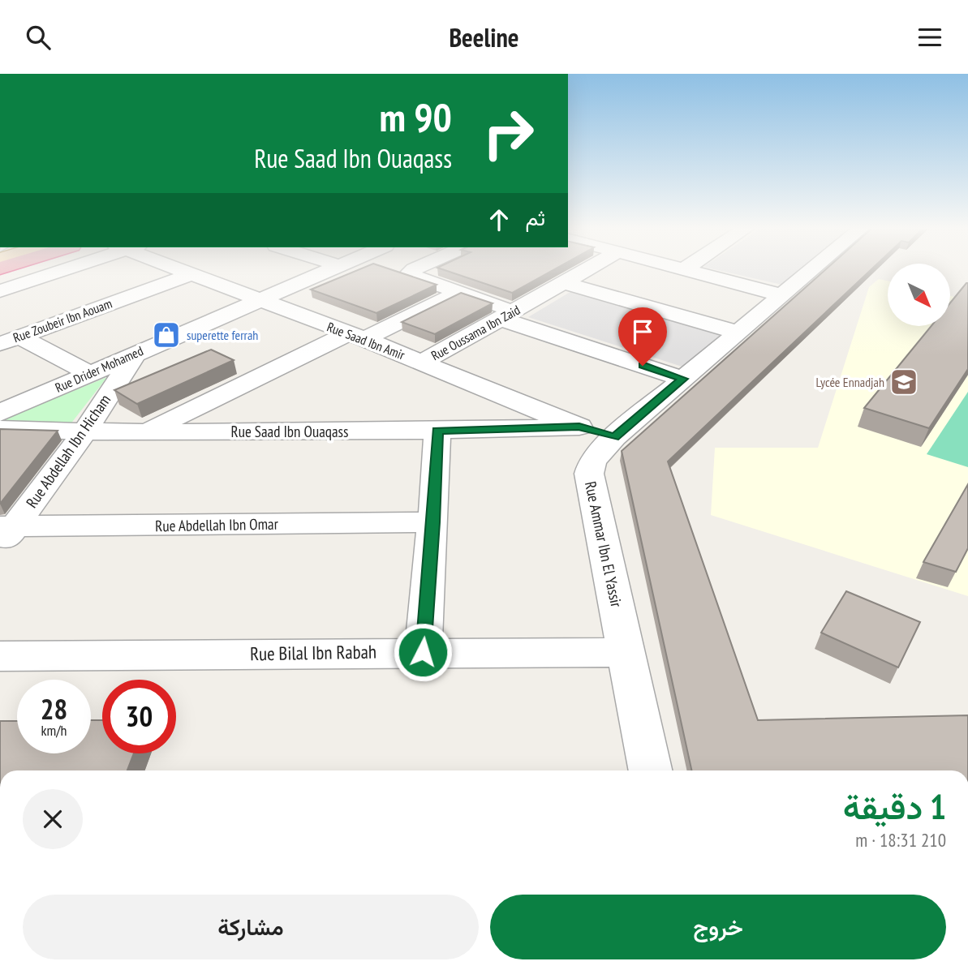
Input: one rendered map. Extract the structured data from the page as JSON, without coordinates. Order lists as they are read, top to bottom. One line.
{"streets":{"street":["Rue Zoubeir Ibn Aouam","Rue Oussama Ibn Zaid","Rue Saad Ibn Amir","Rue Drider Mohamed","Rue Saad Ibn Ouaqass","Rue Abdellah Ibn Hicham","Rue Abdellah Ibn Omar","Rue Ammar Ibn El Yassir","Rue Bilal Ibn Rabah"]},"crossings":[["Rue Zoubeir Ibn Aouam","Rue Saad Ibn Amir"],["Rue Oussama Ibn Zaid","Rue Saad Ibn Amir"],["Rue Saad Ibn Amir","Rue Drider Mohamed"],["Rue Saad Ibn Amir","Rue Saad Ibn Ouaqass"],["Rue Saad Ibn Amir","Rue Ammar Ibn El Yassir"],["Rue Drider Mohamed","Rue Abdellah Ibn Hicham"],["Rue Saad Ibn Ouaqass","Rue Abdellah Ibn Hicham"],["Rue Abdellah Ibn Hicham","Rue Abdellah Ibn Omar"],["Rue Ammar Ibn El Yassir","Rue Bilal Ibn Rabah"]],"places":{"shop":["superette ferrah"],"school or university":["Lycée Ennadjah"]},"north":"bottom right","page":{"header":"Beeline","turn":["90 m","Rue Saad Ibn Ouaqass"],"then":"ثم","speed":"28 km/h","limit":"30","heading":["1 دقيقة","210 m · 18:31"],"buttons":["خروج","مشاركة"]}}
